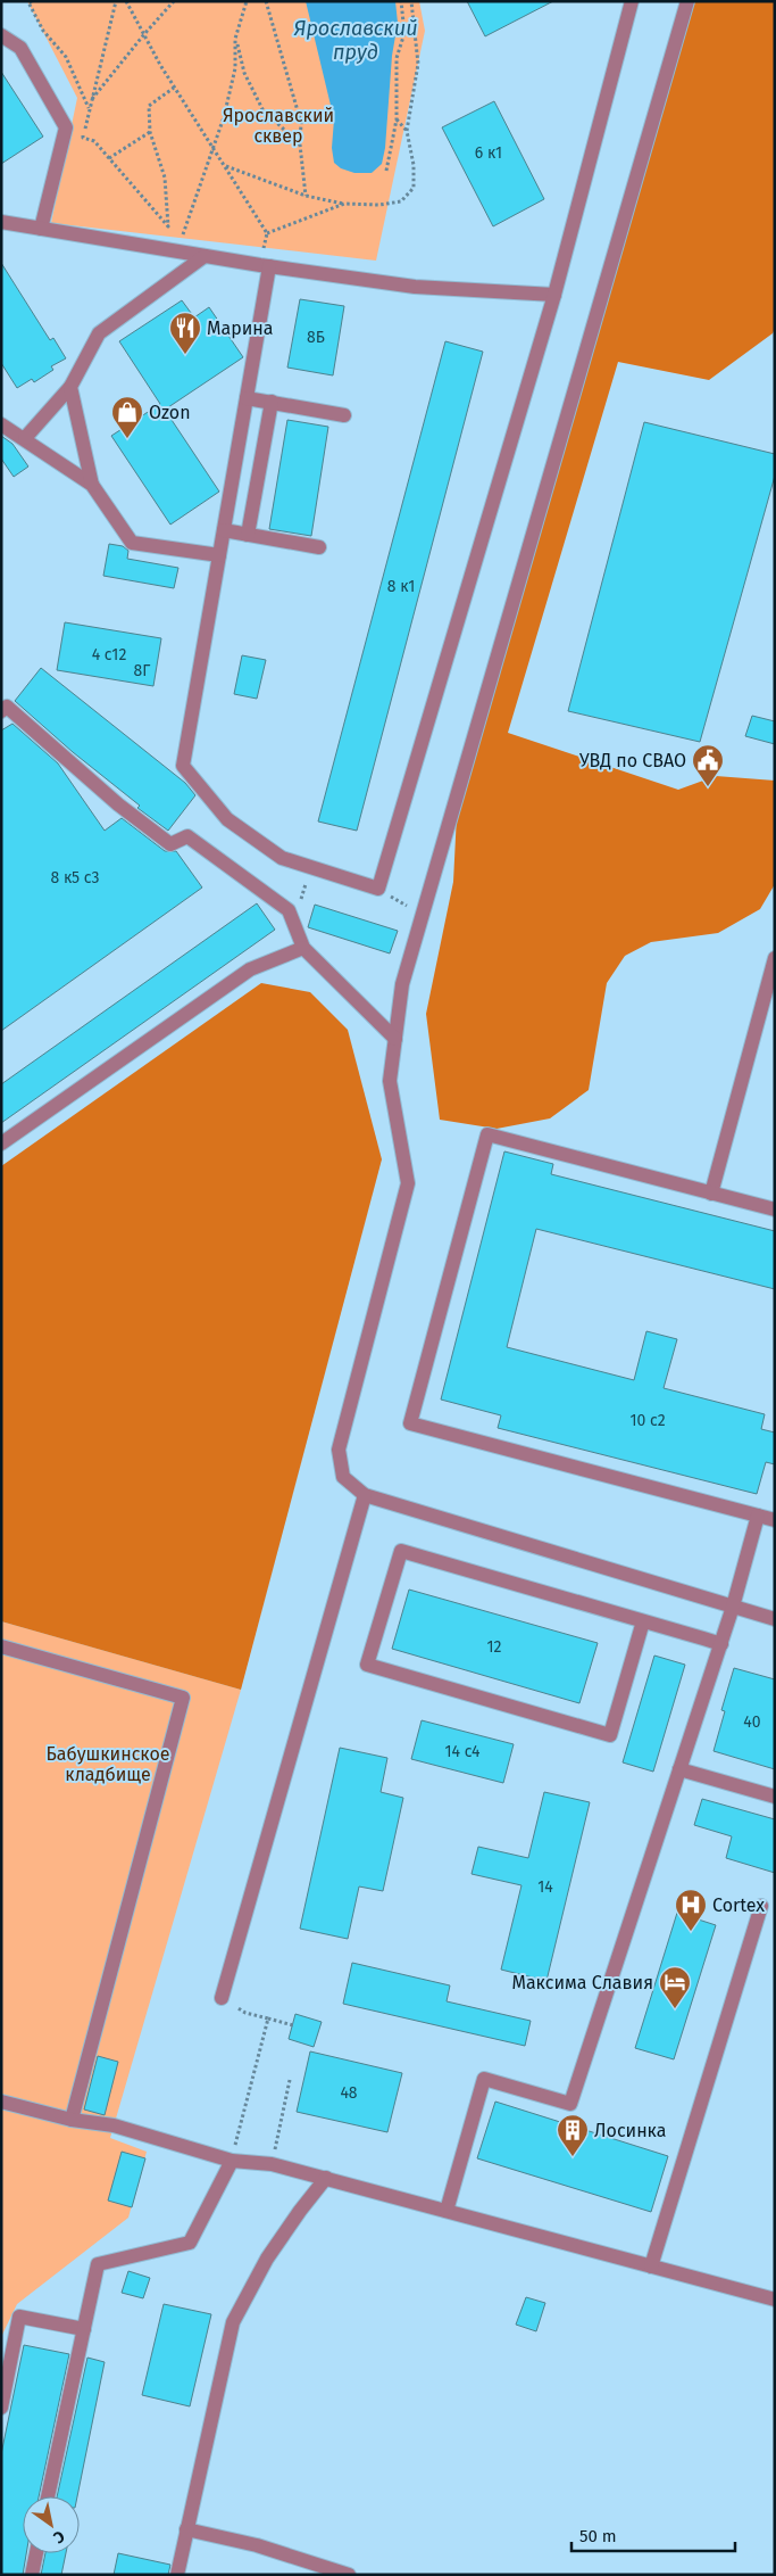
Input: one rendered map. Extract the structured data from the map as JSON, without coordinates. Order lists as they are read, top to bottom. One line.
{"water":["Ярославский пруд"],"parks":["Ярославский сквер","Бабушкинское кладбище"],"places":{"restaurant":["Марина"],"shop":["Ozon"],"public building":["УВД по СВАО"],"hospital":["Cortex"],"hotel":["Максима Славия"],"building":["Лосинка"]},"house_numbers":["6 к1","8Б","8 к1","4 с12","8Г","8 к5 с3","10 с2","12","40","14 с4","14","48"],"scale_bar":"50 m","north":"bottom right"}
